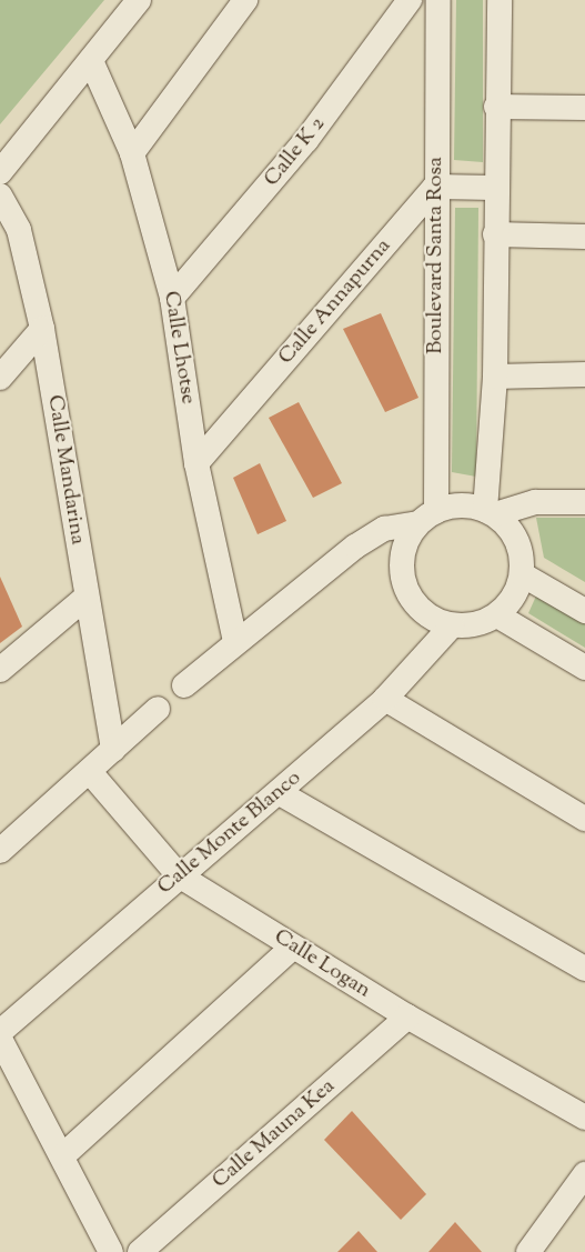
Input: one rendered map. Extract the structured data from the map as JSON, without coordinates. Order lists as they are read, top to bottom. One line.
{"streets":{"street":["Calle K 2","Boulevard Santa Rosa","Calle Annapurna","Calle Lhotse","Calle Mandarina","Calle Monte Blanco","Calle Logan","Calle Mauna Kea"]},"crossings":[["Calle K 2","Calle Lhotse"],["Boulevard Santa Rosa","Calle Annapurna"],["Boulevard Santa Rosa","Calle Monte Blanco"],["Calle Annapurna","Calle Lhotse"],["Calle Monte Blanco","Calle Logan"],["Calle Logan","Calle Mauna Kea"]]}
